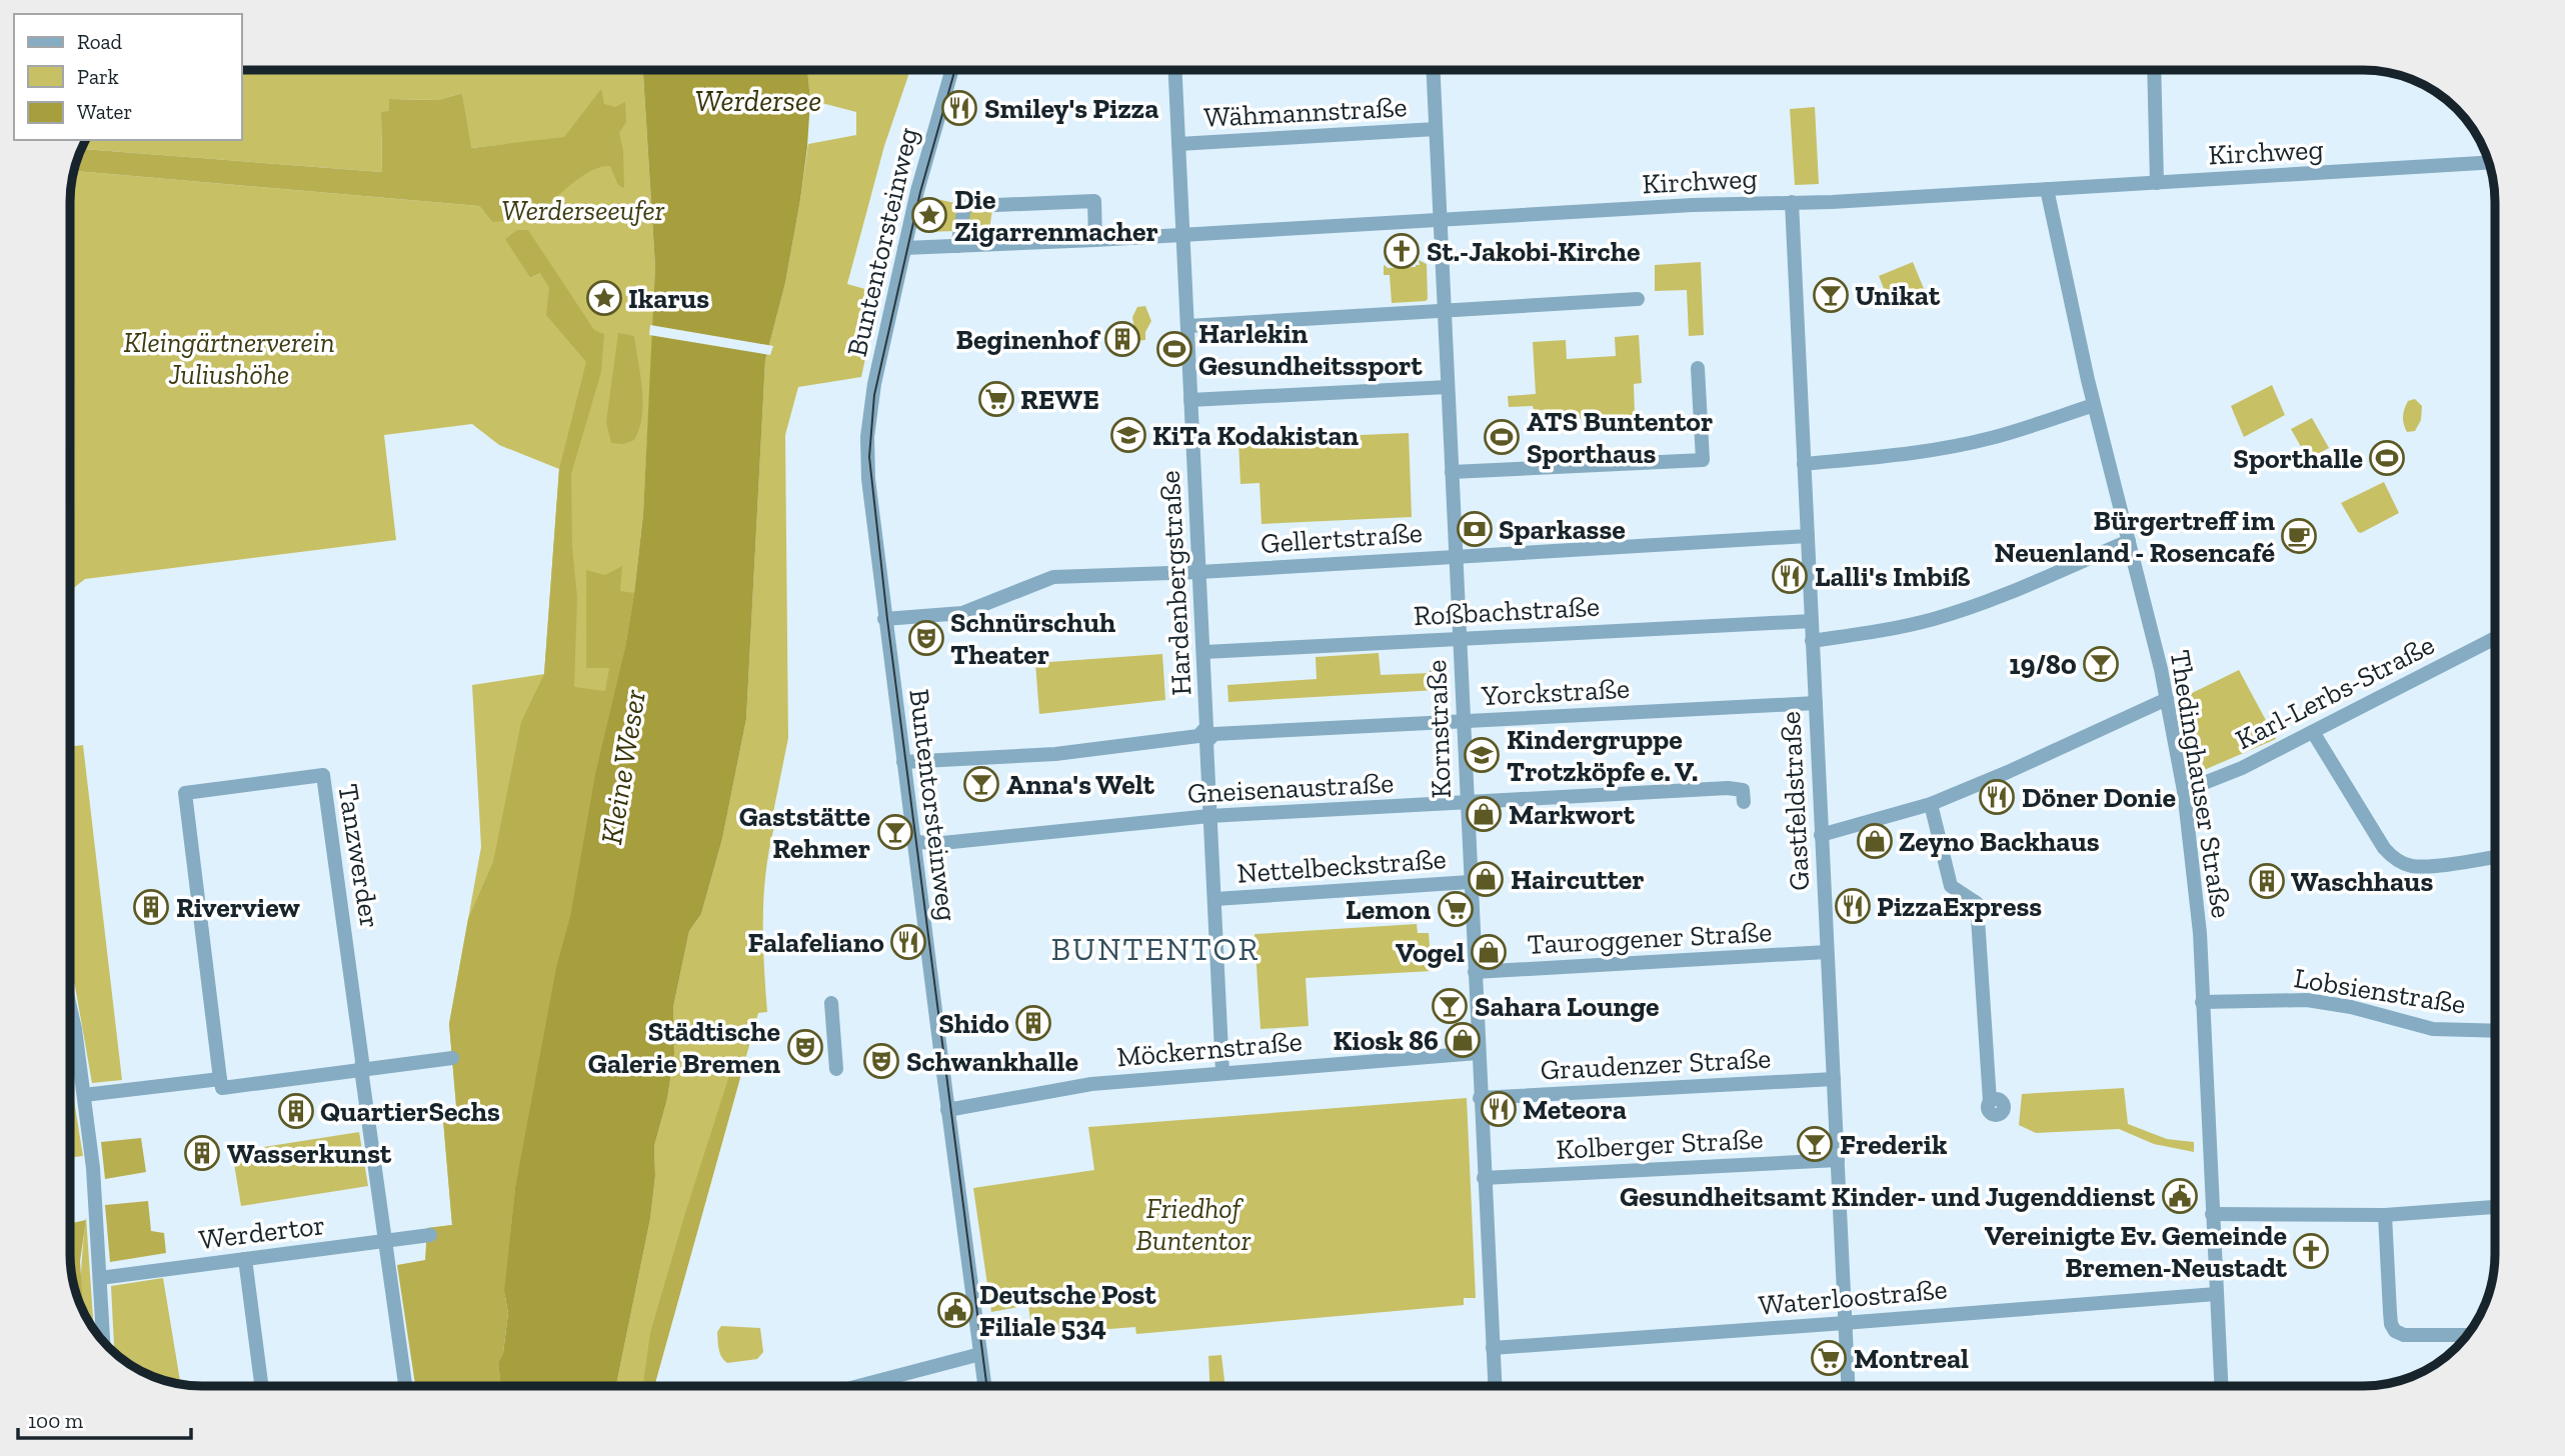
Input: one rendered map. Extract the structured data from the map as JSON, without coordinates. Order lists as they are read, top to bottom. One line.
{"streets":{"street":["Wähmannstraße","Kirchweg","Buntentorsteinweg","Gellertstraße","Hardenbergstraße","Roßbachstraße","Yorckstraße","Karl-Lerbs-Straße","Kornstraße","Thedinghauser Straße","Gneisenaustraße","Gastfeldstraße","Tanzwerder","Nettelbeckstraße","Tauroggener Straße","Lobsienstraße","Möckernstraße","Graudenzer Straße","Kolberger Straße","Werdertor","Waterloostraße"]},"crossings":[["Wähmannstraße","Hardenbergstraße"],["Wähmannstraße","Kornstraße"],["Kirchweg","Buntentorsteinweg"],["Kirchweg","Hardenbergstraße"],["Kirchweg","Kornstraße"],["Kirchweg","Thedinghauser Straße"],["Kirchweg","Gastfeldstraße"],["Buntentorsteinweg","Gellertstraße"],["Buntentorsteinweg","Yorckstraße"],["Buntentorsteinweg","Gneisenaustraße"],["Buntentorsteinweg","Möckernstraße"],["Gellertstraße","Hardenbergstraße"],["Gellertstraße","Kornstraße"],["Gellertstraße","Gastfeldstraße"],["Hardenbergstraße","Roßbachstraße"],["Hardenbergstraße","Yorckstraße"],["Hardenbergstraße","Gneisenaustraße"],["Hardenbergstraße","Nettelbeckstraße"],["Hardenbergstraße","Möckernstraße"],["Roßbachstraße","Kornstraße"],["Roßbachstraße","Gastfeldstraße"],["Yorckstraße","Kornstraße"],["Yorckstraße","Gastfeldstraße"],["Karl-Lerbs-Straße","Thedinghauser Straße"],["Kornstraße","Gneisenaustraße"],["Kornstraße","Nettelbeckstraße"],["Kornstraße","Tauroggener Straße"],["Kornstraße","Möckernstraße"],["Kornstraße","Graudenzer Straße"],["Kornstraße","Kolberger Straße"],["Kornstraße","Waterloostraße"],["Thedinghauser Straße","Lobsienstraße"],["Thedinghauser Straße","Waterloostraße"],["Gastfeldstraße","Tauroggener Straße"],["Gastfeldstraße","Graudenzer Straße"],["Gastfeldstraße","Kolberger Straße"],["Gastfeldstraße","Waterloostraße"],["Tanzwerder","Werdertor"]],"districts":["BUNTENTOR"],"water":["Werdersee","Kleine Weser"],"parks":["Werderseeufer","Kleingärtnerverein Juliushöhe","Friedhof Buntentor"],"places":{"restaurant":["Smiley's Pizza","Lalli's Imbiß","Döner Donie","PizzaExpress","Falafeliano","Meteora"],"place":["Die Zigarrenmacher","Ikarus"],"church":["St.-Jakobi-Kirche","Vereinigte Ev. Gemeinde Bremen-Neustadt"],"bar":["Unikat","19/80","Anna's Welt","Gaststätte Rehmer","Sahara Lounge","Frederik"],"building":["Beginenhof","Waschhaus","Riverview","Shido","QuartierSechs","Wasserkunst"],"sports":["Harlekin Gesundheitssport","ATS Buntentor Sporthaus","Sporthalle"],"supermarket":["REWE","Lemon","Montreal"],"school or university":["KiTa Kodakistan","Kindergruppe Trotzköpfe e. V."],"bank":["Sparkasse"],"cafe":["Bürgertreff im Neuenland - Rosencafé"],"theatre":["Schnürschuh Theater","Städtische Galerie Bremen","Schwankhalle"],"shop":["Markwort","Zeyno Backhaus","Haircutter","Vogel","Kiosk 86"],"public building":["Gesundheitsamt Kinder- und Jugenddienst","Deutsche Post Filiale 534"]},"legend":["Road","Park","Water"],"scale_bar":"100 m"}
